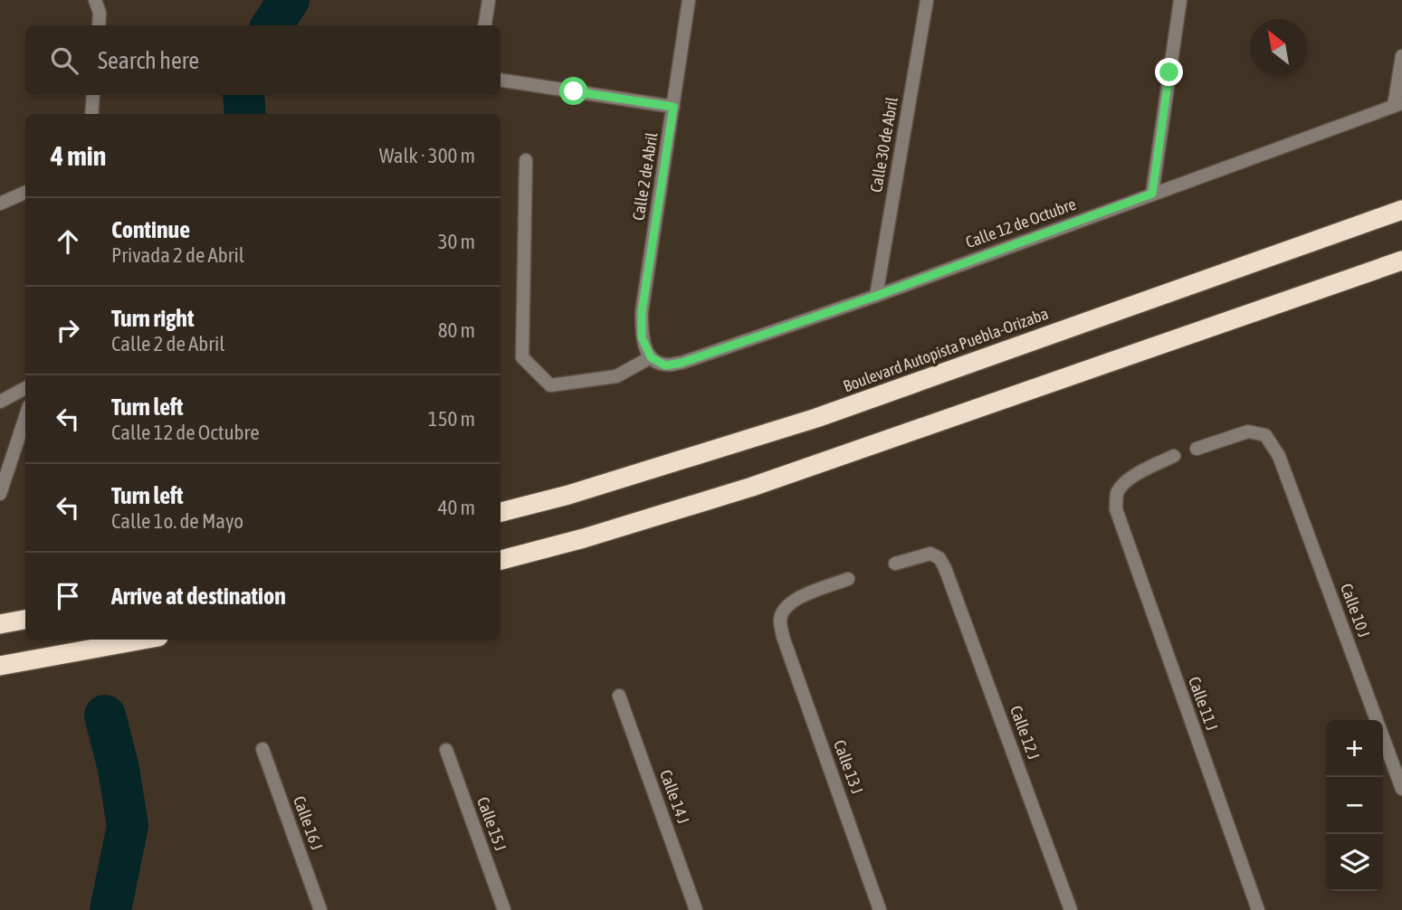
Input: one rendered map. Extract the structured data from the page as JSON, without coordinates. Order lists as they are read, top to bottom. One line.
{"streets":{"highway":["Boulevard Autopista Puebla-Orizaba"],"street":["Calle 30 de Abril","Calle 2 de Abril","Calle 12 de Octubre","Calle 10 J","Calle 11 J","Calle 12 J","Calle 13 J","Calle 14 J","Calle 16 J","Calle 15 J"]},"crossings":[["Calle 30 de Abril","Calle 12 de Octubre"],["Calle 2 de Abril","Calle 12 de Octubre"]],"north":"top left","page":{"search":"Search here","heading":["4 min","Walk · 300 m"],"list":[["Continue","Privada 2 de Abril","30 m"],["Turn right","Calle 2 de Abril","80 m"],["Turn left","Calle 12 de Octubre","150 m"],["Turn left","Calle 1o. de Mayo","40 m"],"Arrive at destination"],"map_buttons":["+","−"]}}
